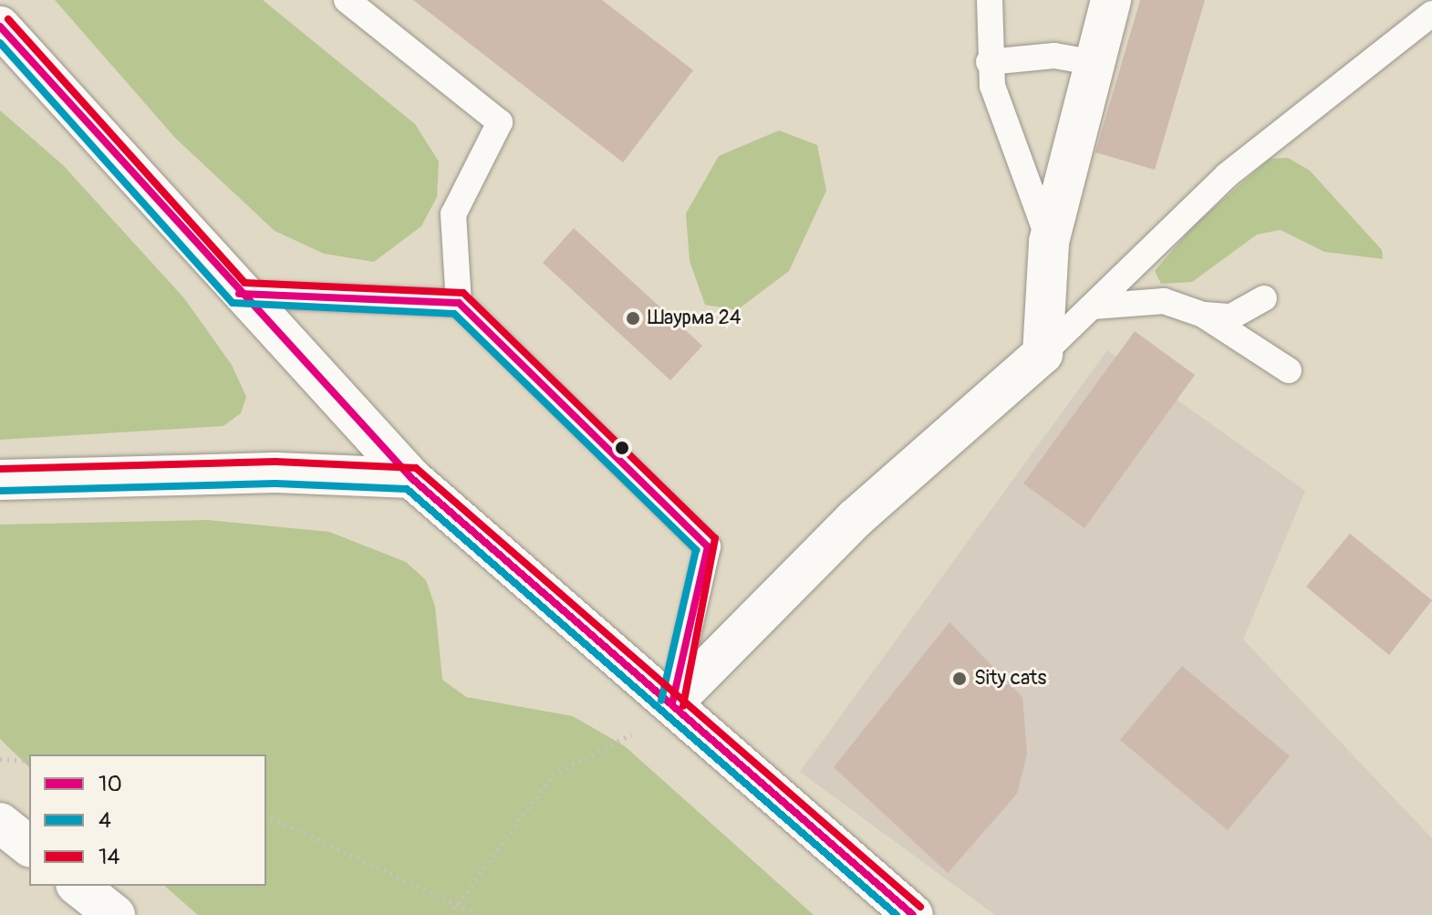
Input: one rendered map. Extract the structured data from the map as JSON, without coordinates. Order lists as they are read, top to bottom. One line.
{"places":["Шаурма 24","Sity cats"],"lines":["transit line 14","transit line 10","transit line 4"],"legend":["10","4","14"]}
